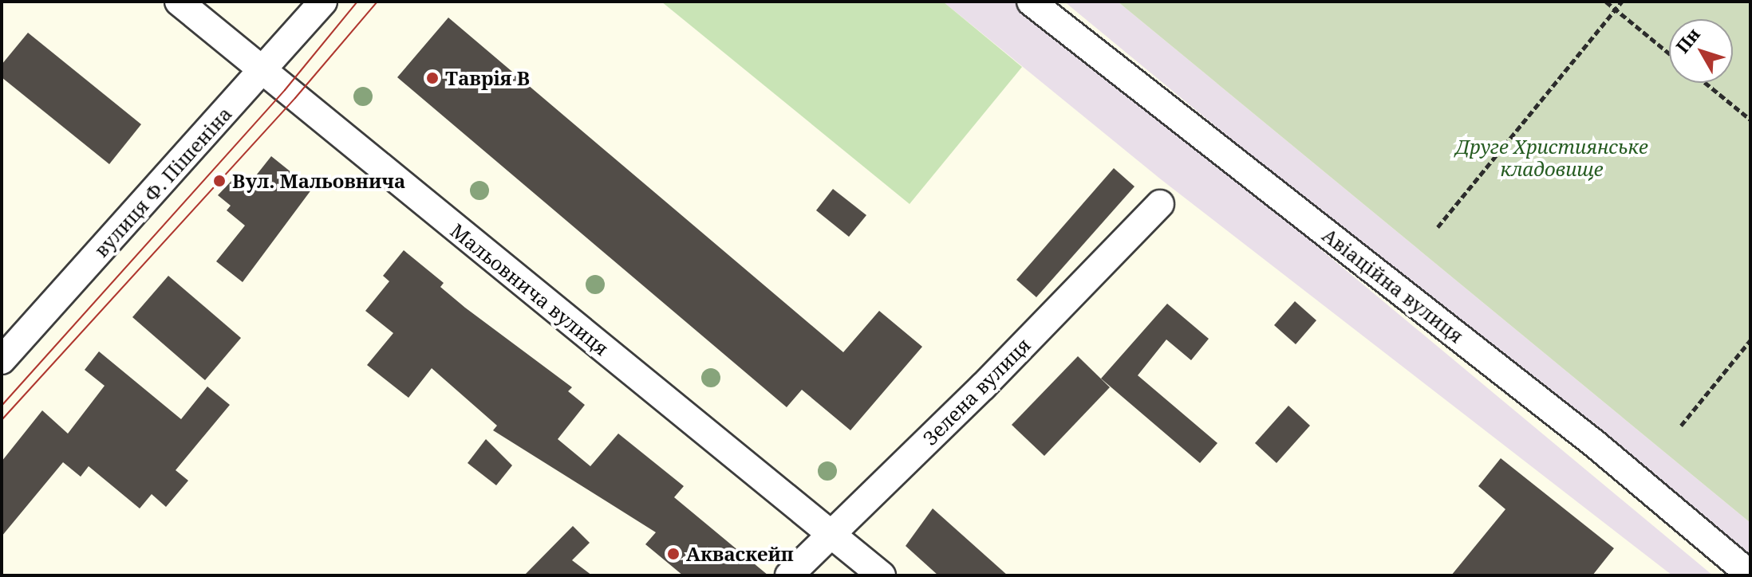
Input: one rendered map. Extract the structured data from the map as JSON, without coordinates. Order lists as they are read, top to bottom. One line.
{"streets":{"street":["вулиця Ф. Пішеніна","Авіаційна вулиця","Мальовнича вулиця","Зелена вулиця"]},"crossings":[["вулиця Ф. Пішеніна","Мальовнича вулиця"],["Мальовнича вулиця","Зелена вулиця"]],"parks":["Друге Християнське кладовище"],"places":["Таврія В","Вул. Мальовнича","Акваскейп"],"north":"top left"}
